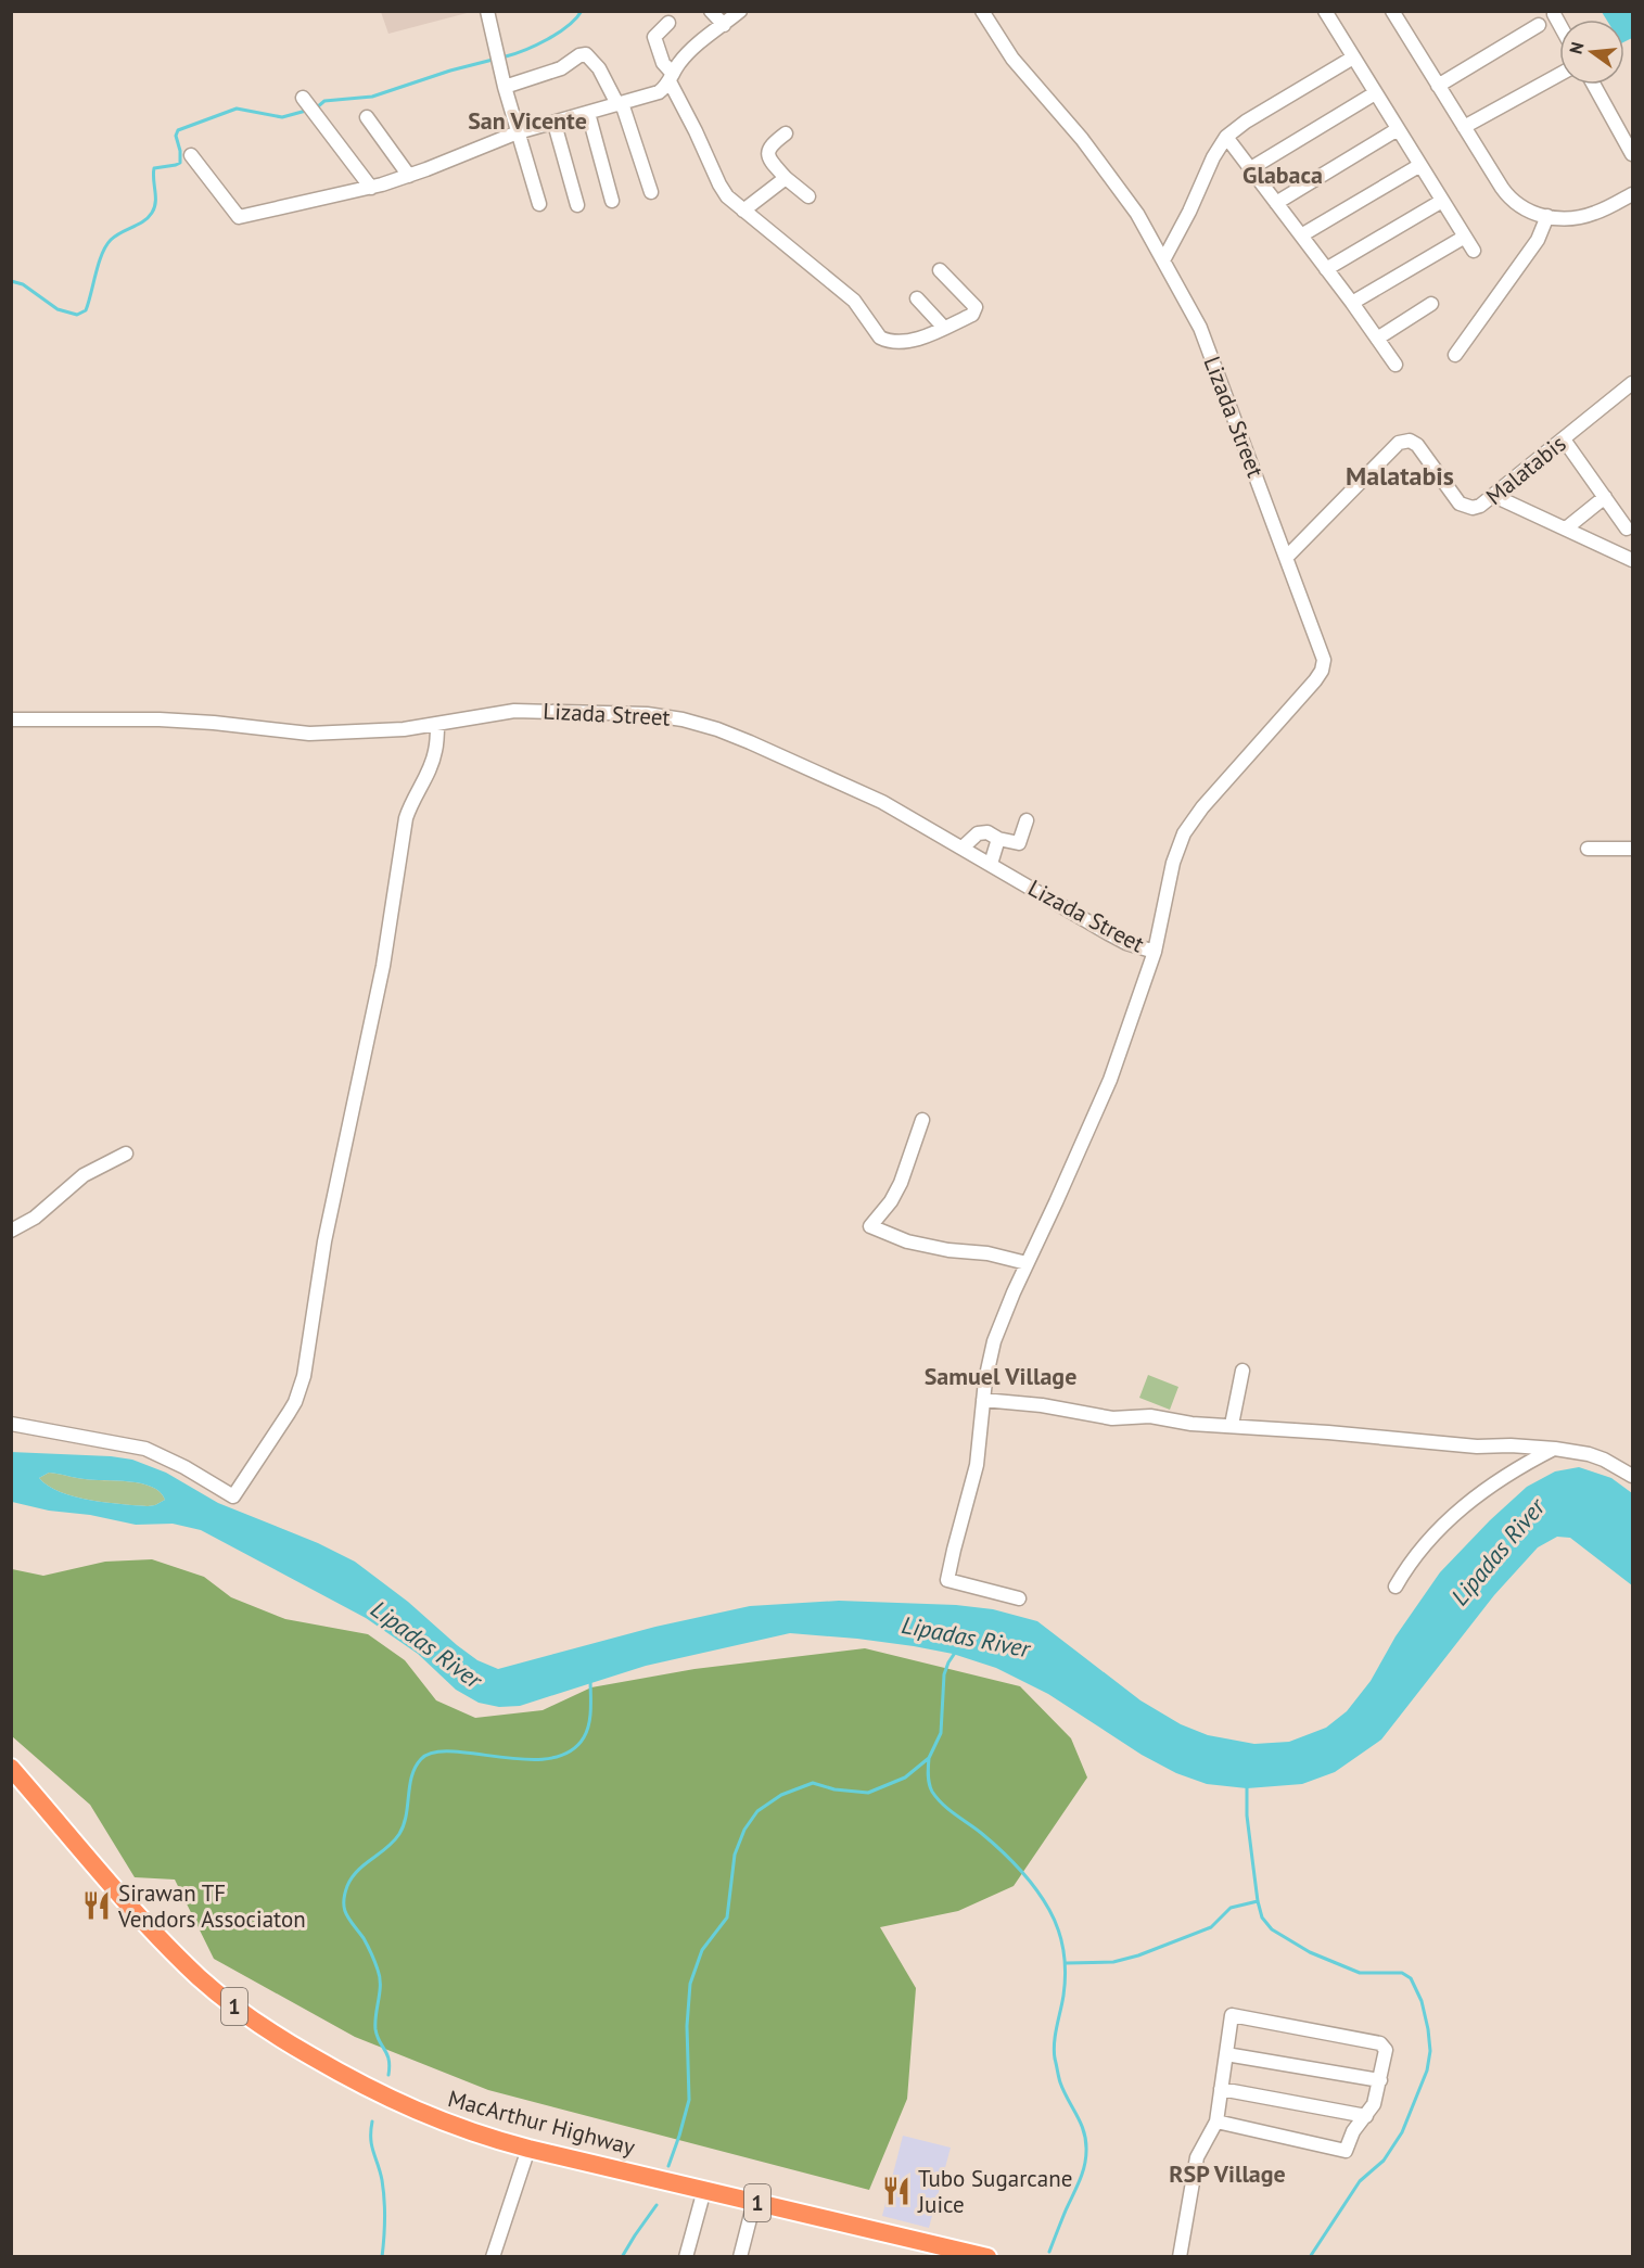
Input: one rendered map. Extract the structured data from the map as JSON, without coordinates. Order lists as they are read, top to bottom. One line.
{"streets":{"highway":["1","MacArthur Highway"],"street":["Lizada Street","Malatabis"]},"crossings":[["Lizada Street","Malatabis"]],"districts":["San Vicente","Glabaca","Malatabis","Samuel Village","RSP Village"],"water":["Lipadas River"],"places":{"restaurant":["Sirawan TF Vendors Associaton","Tubo Sugarcane Juice"]},"north":"left"}
